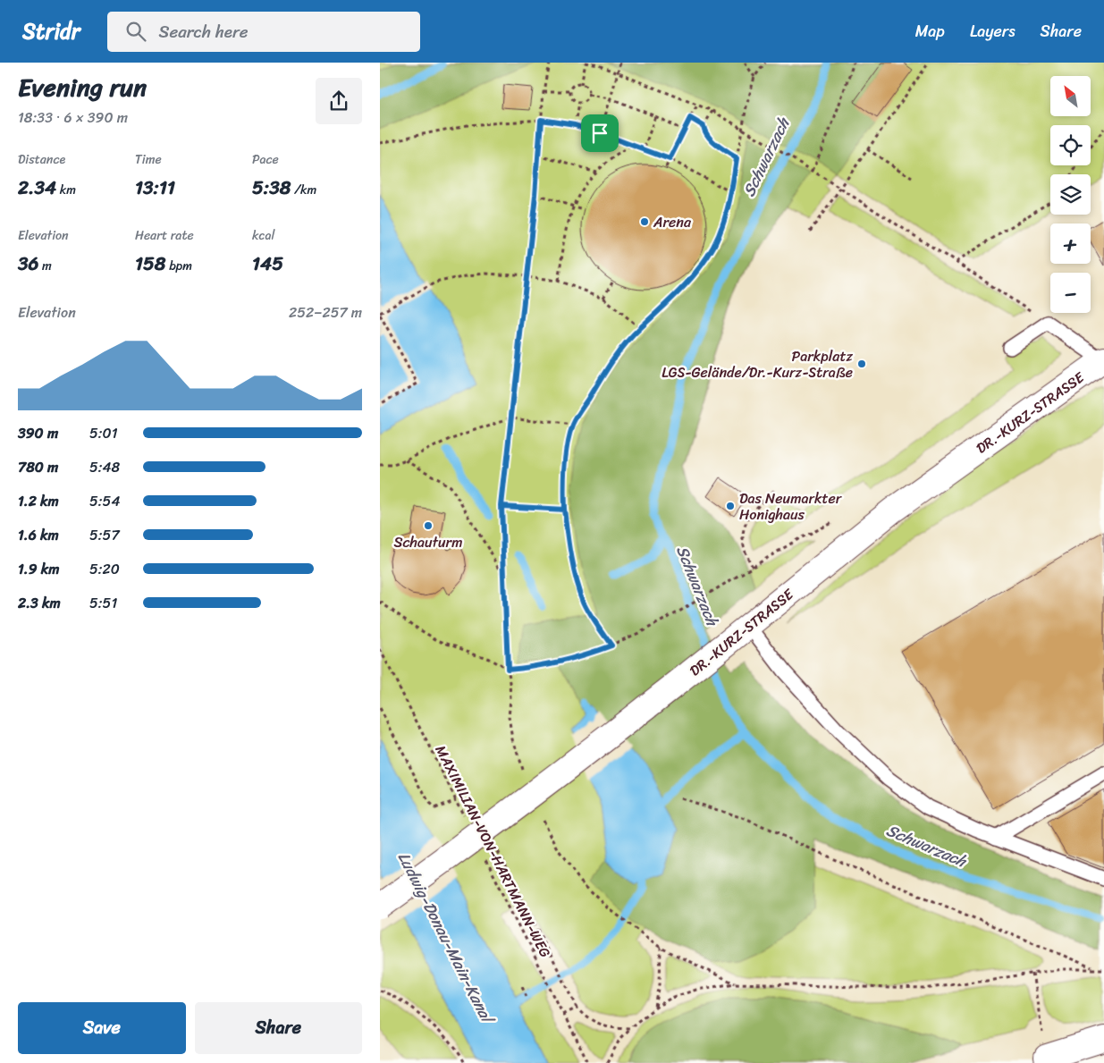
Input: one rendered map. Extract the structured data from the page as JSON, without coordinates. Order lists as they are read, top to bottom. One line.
{"streets":{"street":["DR.-KURZ-STRASSE"],"path":["MAXIMILIAN-VON-HARTMANN-WEG"]},"crossings":[["DR.-KURZ-STRASSE","MAXIMILIAN-VON-HARTMANN-WEG"]],"water":["Schwarzach","Ludwig-Donau-Main-Kanal"],"places":["Arena","Parkplatz LGS-Gelände/Dr.-Kurz-Straße","Das Neumarkter Honighaus","Schauturm"],"north":"top left","page":{"header":"Stridr","search":"Search here","nav":["Map","Layers","Share"],"heading":["Evening run","18:33 · 6 × 390 m"],"map_buttons":["+","−"],"stats":[["Distance","2.34 km"],["Time","13:11"],["Pace","5:38 /km"],["Elevation","36 m"],["Heart rate","158 bpm"],["kcal","145"]],"chart":["Elevation","252–257 m"],"list":[{"name":"390 m","note":"5:01"},{"name":"780 m","note":"5:48"},{"name":"1.2 km","note":"5:54"},{"name":"1.6 km","note":"5:57"},{"name":"1.9 km","note":"5:20"},{"name":"2.3 km","note":"5:51"}],"buttons":["Save","Share"]}}
